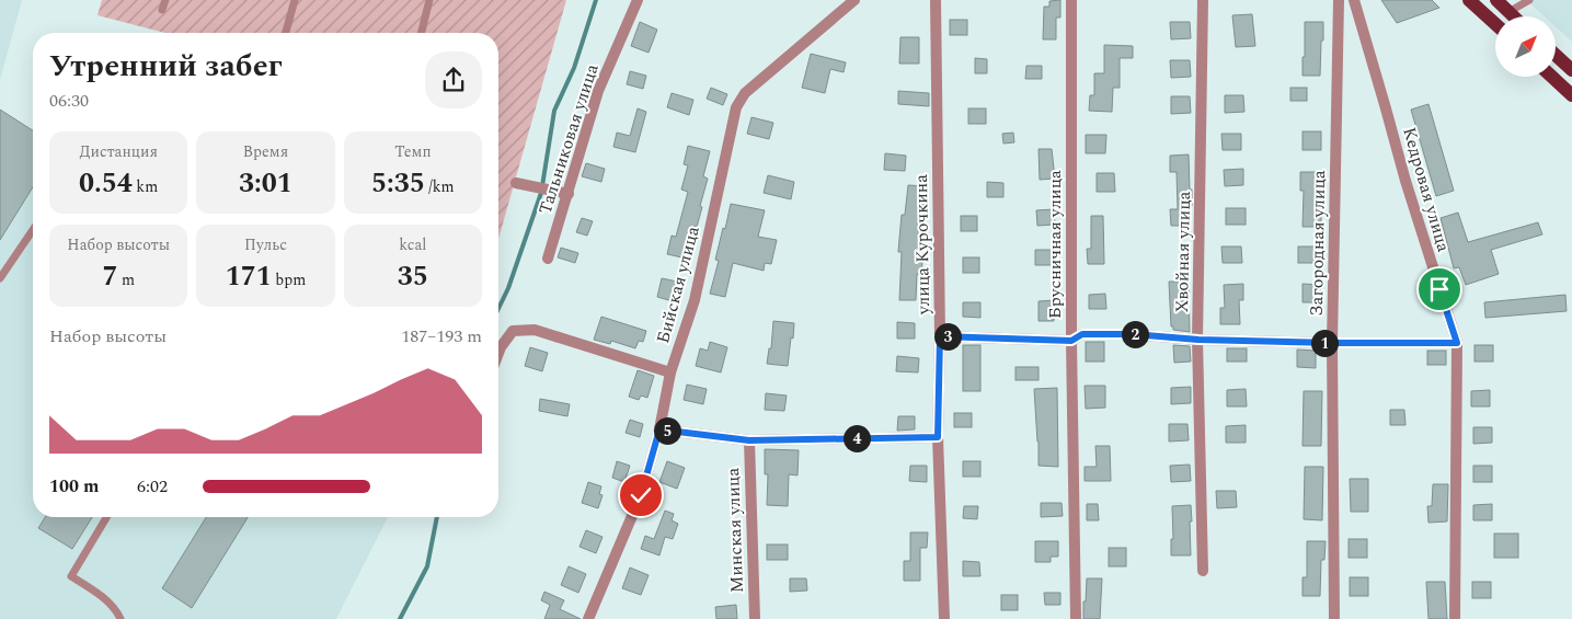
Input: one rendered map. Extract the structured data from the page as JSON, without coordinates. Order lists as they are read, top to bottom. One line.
{"streets":{"street":["Тальниковая улица","Кедровая улица","Загородная улица","улица Курочкина","Брусничная улица","Хвойная улица","Бийская улица","Минская улица"]},"north":"top right","page":{"heading":["Утренний забег","06:30"],"stats":[["Дистанция","0.54 km"],["Время","3:01"],["Темп","5:35 /km"],["Набор высоты","7 m"],["Пульс","171 bpm"],["kcal","35"]],"chart":["Набор высоты","187–193 m"],"pins":["2","3","1","5","4"],"list":[{"name":"100 m","note":"6:02"}]}}
